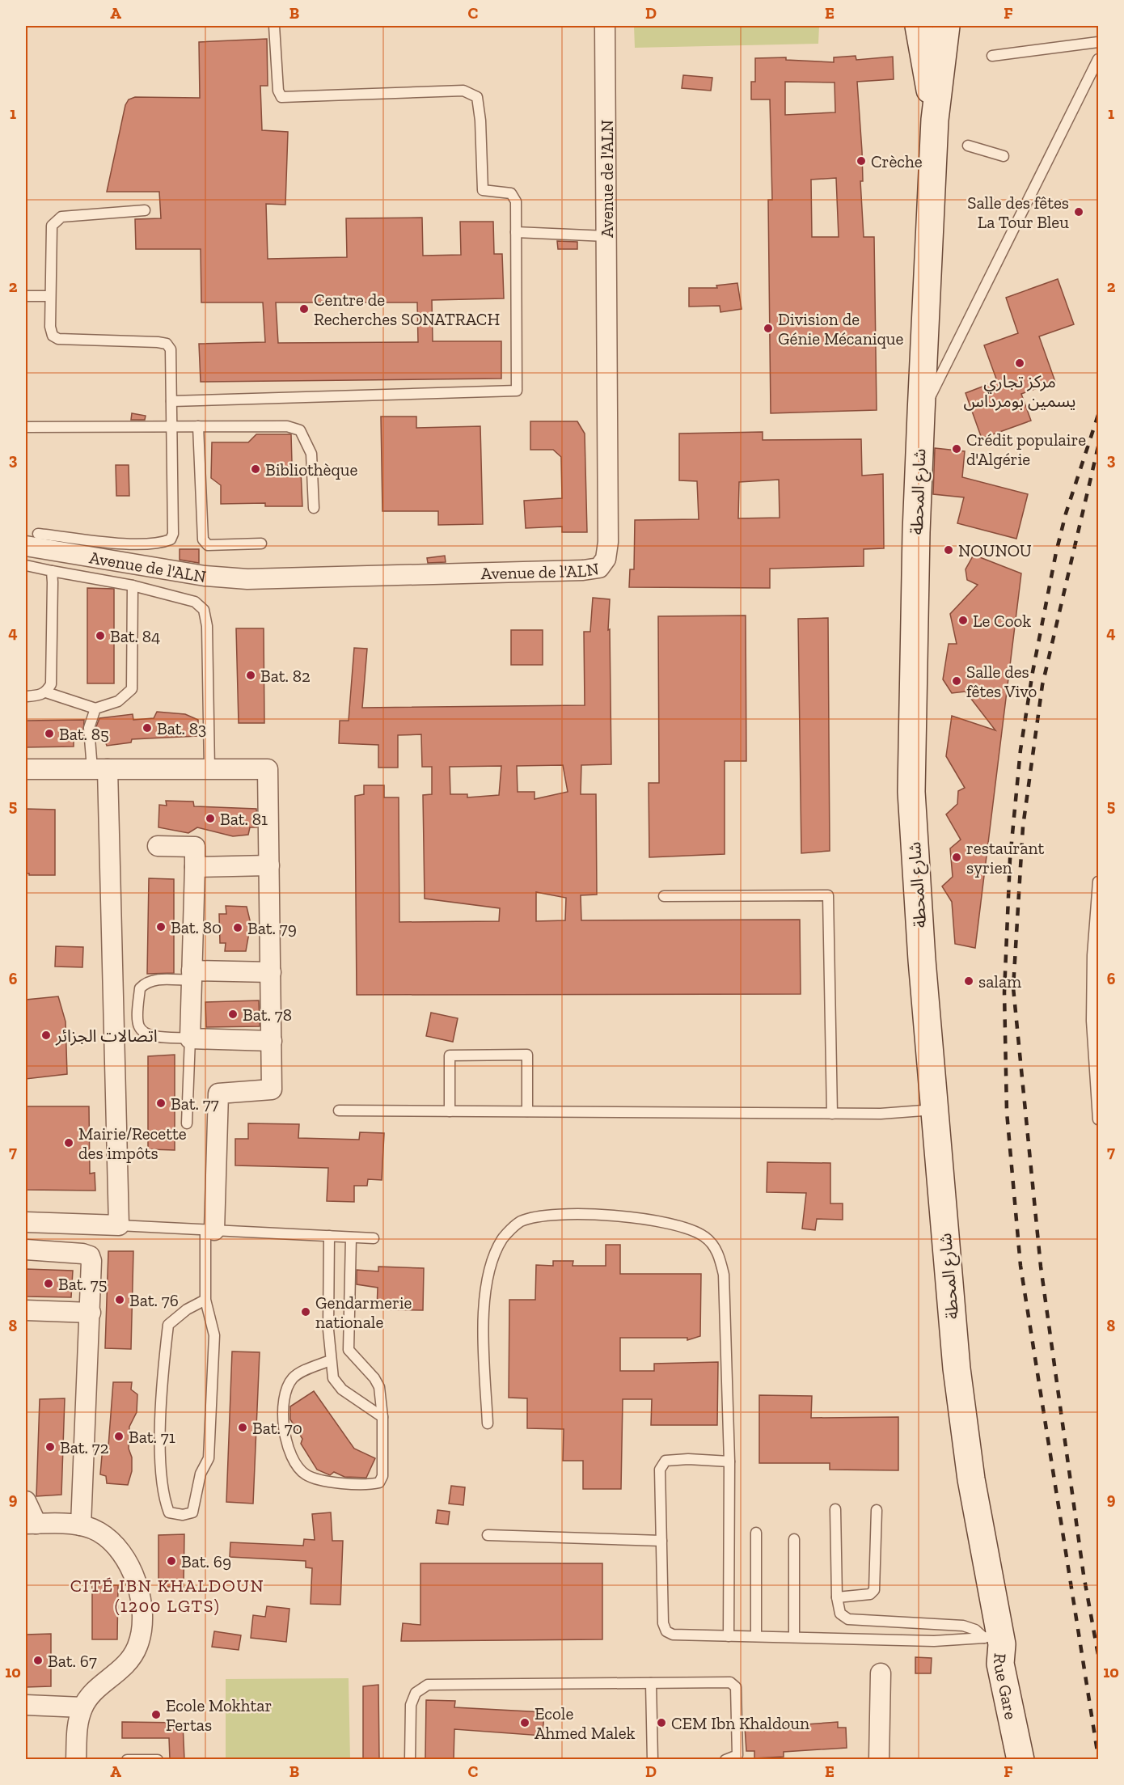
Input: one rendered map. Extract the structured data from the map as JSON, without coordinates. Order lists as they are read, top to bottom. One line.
{"streets":{"main road":["شارع المحطة","Rue Gare"],"street":["Avenue de l'ALN"]},"crossings":[["شارع المحطة","Rue Gare"]],"districts":["CITÉ IBN KHALDOUN (1200 LGTS)"],"places":["Crèche","Salle des fêtes La Tour Bleu","Centre de Recherches SONATRACH","Division de Génie Mécanique","مركز تجاري يسمين بومرداس","Crédit populaire d'Algérie","Bibliothèque","NOUNOU","Le Cook","Bat. 84","Bat. 82","Salle des fêtes Vivo","Bat. 83","Bat. 85","Bat. 81","restaurant syrien","Bat. 80","Bat. 79","salam","Bat. 78","اتصالات الجزائر","Bat. 77","Mairie/Recette des impôts","Bat. 75","Bat. 76","Gendarmerie nationale","Bat. 70","Bat. 71","Bat. 72","Bat. 69","Bat. 67","Ecole Mokhtar Fertas","Ecole Ahmed Malek","CEM Ibn Khaldoun"],"grid":{"columns":["A","B","C","D","E","F"],"rows":["1","2","3","4","5","6","7","8","9","10"]}}
